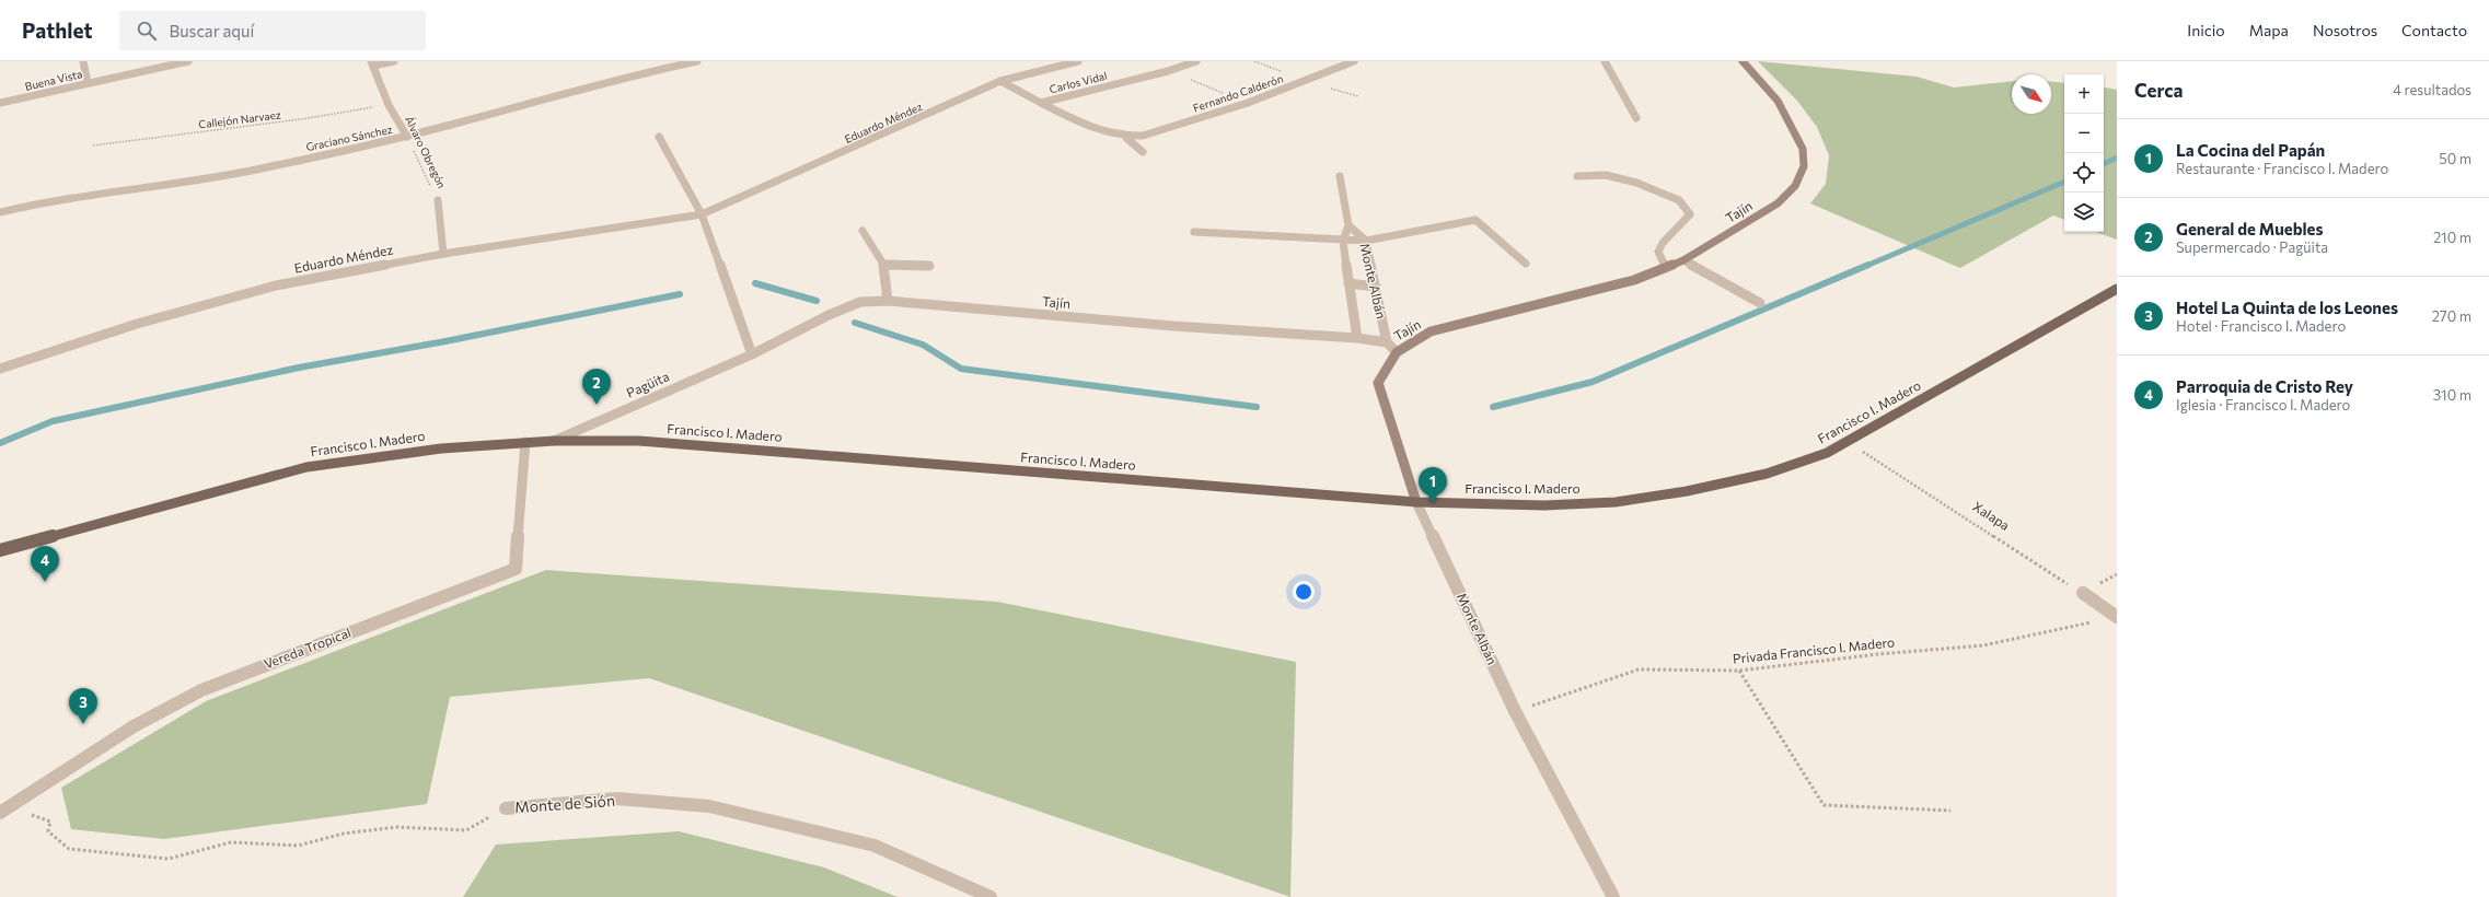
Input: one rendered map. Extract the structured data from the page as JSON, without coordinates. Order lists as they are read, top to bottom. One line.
{"streets":{"main road":["Tajín","Monte Albán","Francisco I. Madero"],"street":["Buena Vista","Carlos Vidal","Fernando Calderón","Eduardo Méndez","Graciano Sánchez","Álvaro Obregón","Pagüita","Vereda Tropical","Monte de Sión"],"path":["Callejón Narvaez","Xalapa","Privada Francisco I. Madero"]},"crossings":[["Carlos Vidal","Fernando Calderón"],["Fernando Calderón","Eduardo Méndez"],["Callejón Narvaez","Álvaro Obregón"],["Eduardo Méndez","Álvaro Obregón"],["Graciano Sánchez","Álvaro Obregón"],["Tajín","Monte Albán"],["Tajín","Pagüita"],["Monte Albán","Francisco I. Madero"],["Monte Albán","Privada Francisco I. Madero"],["Pagüita","Francisco I. Madero"],["Francisco I. Madero","Xalapa"],["Francisco I. Madero","Vereda Tropical"]],"north":"bottom right","page":{"header":"Pathlet","search":"Buscar aquí","nav":["Inicio","Mapa","Nosotros","Contacto"],"heading":["Cerca","4 resultados"],"map_buttons":["+","−"],"list":[{"mark":"1","name":"La Cocina del Papán","note":"Restaurante · Francisco I. Madero","value":"50 m"},{"mark":"2","name":"General de Muebles","note":"Supermercado · Pagüita","value":"210 m"},{"mark":"3","name":"Hotel La Quinta de los Leones","note":"Hotel · Francisco I. Madero","value":"270 m"},{"mark":"4","name":"Parroquia de Cristo Rey","note":"Iglesia · Francisco I. Madero","value":"310 m"}],"pins":["2","1","4","3"]}}
